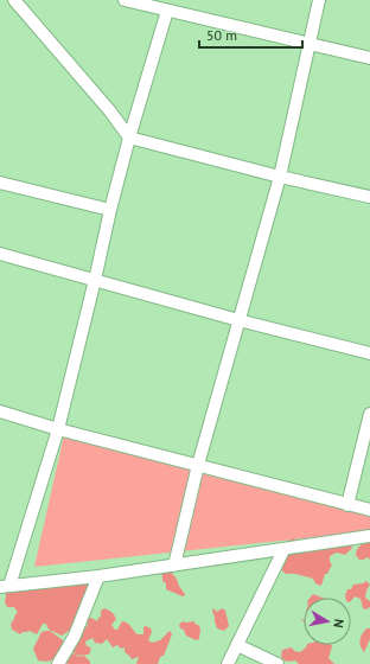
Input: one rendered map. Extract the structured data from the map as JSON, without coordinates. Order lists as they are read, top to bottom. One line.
{"scale_bar":"50 m","north":"right"}
